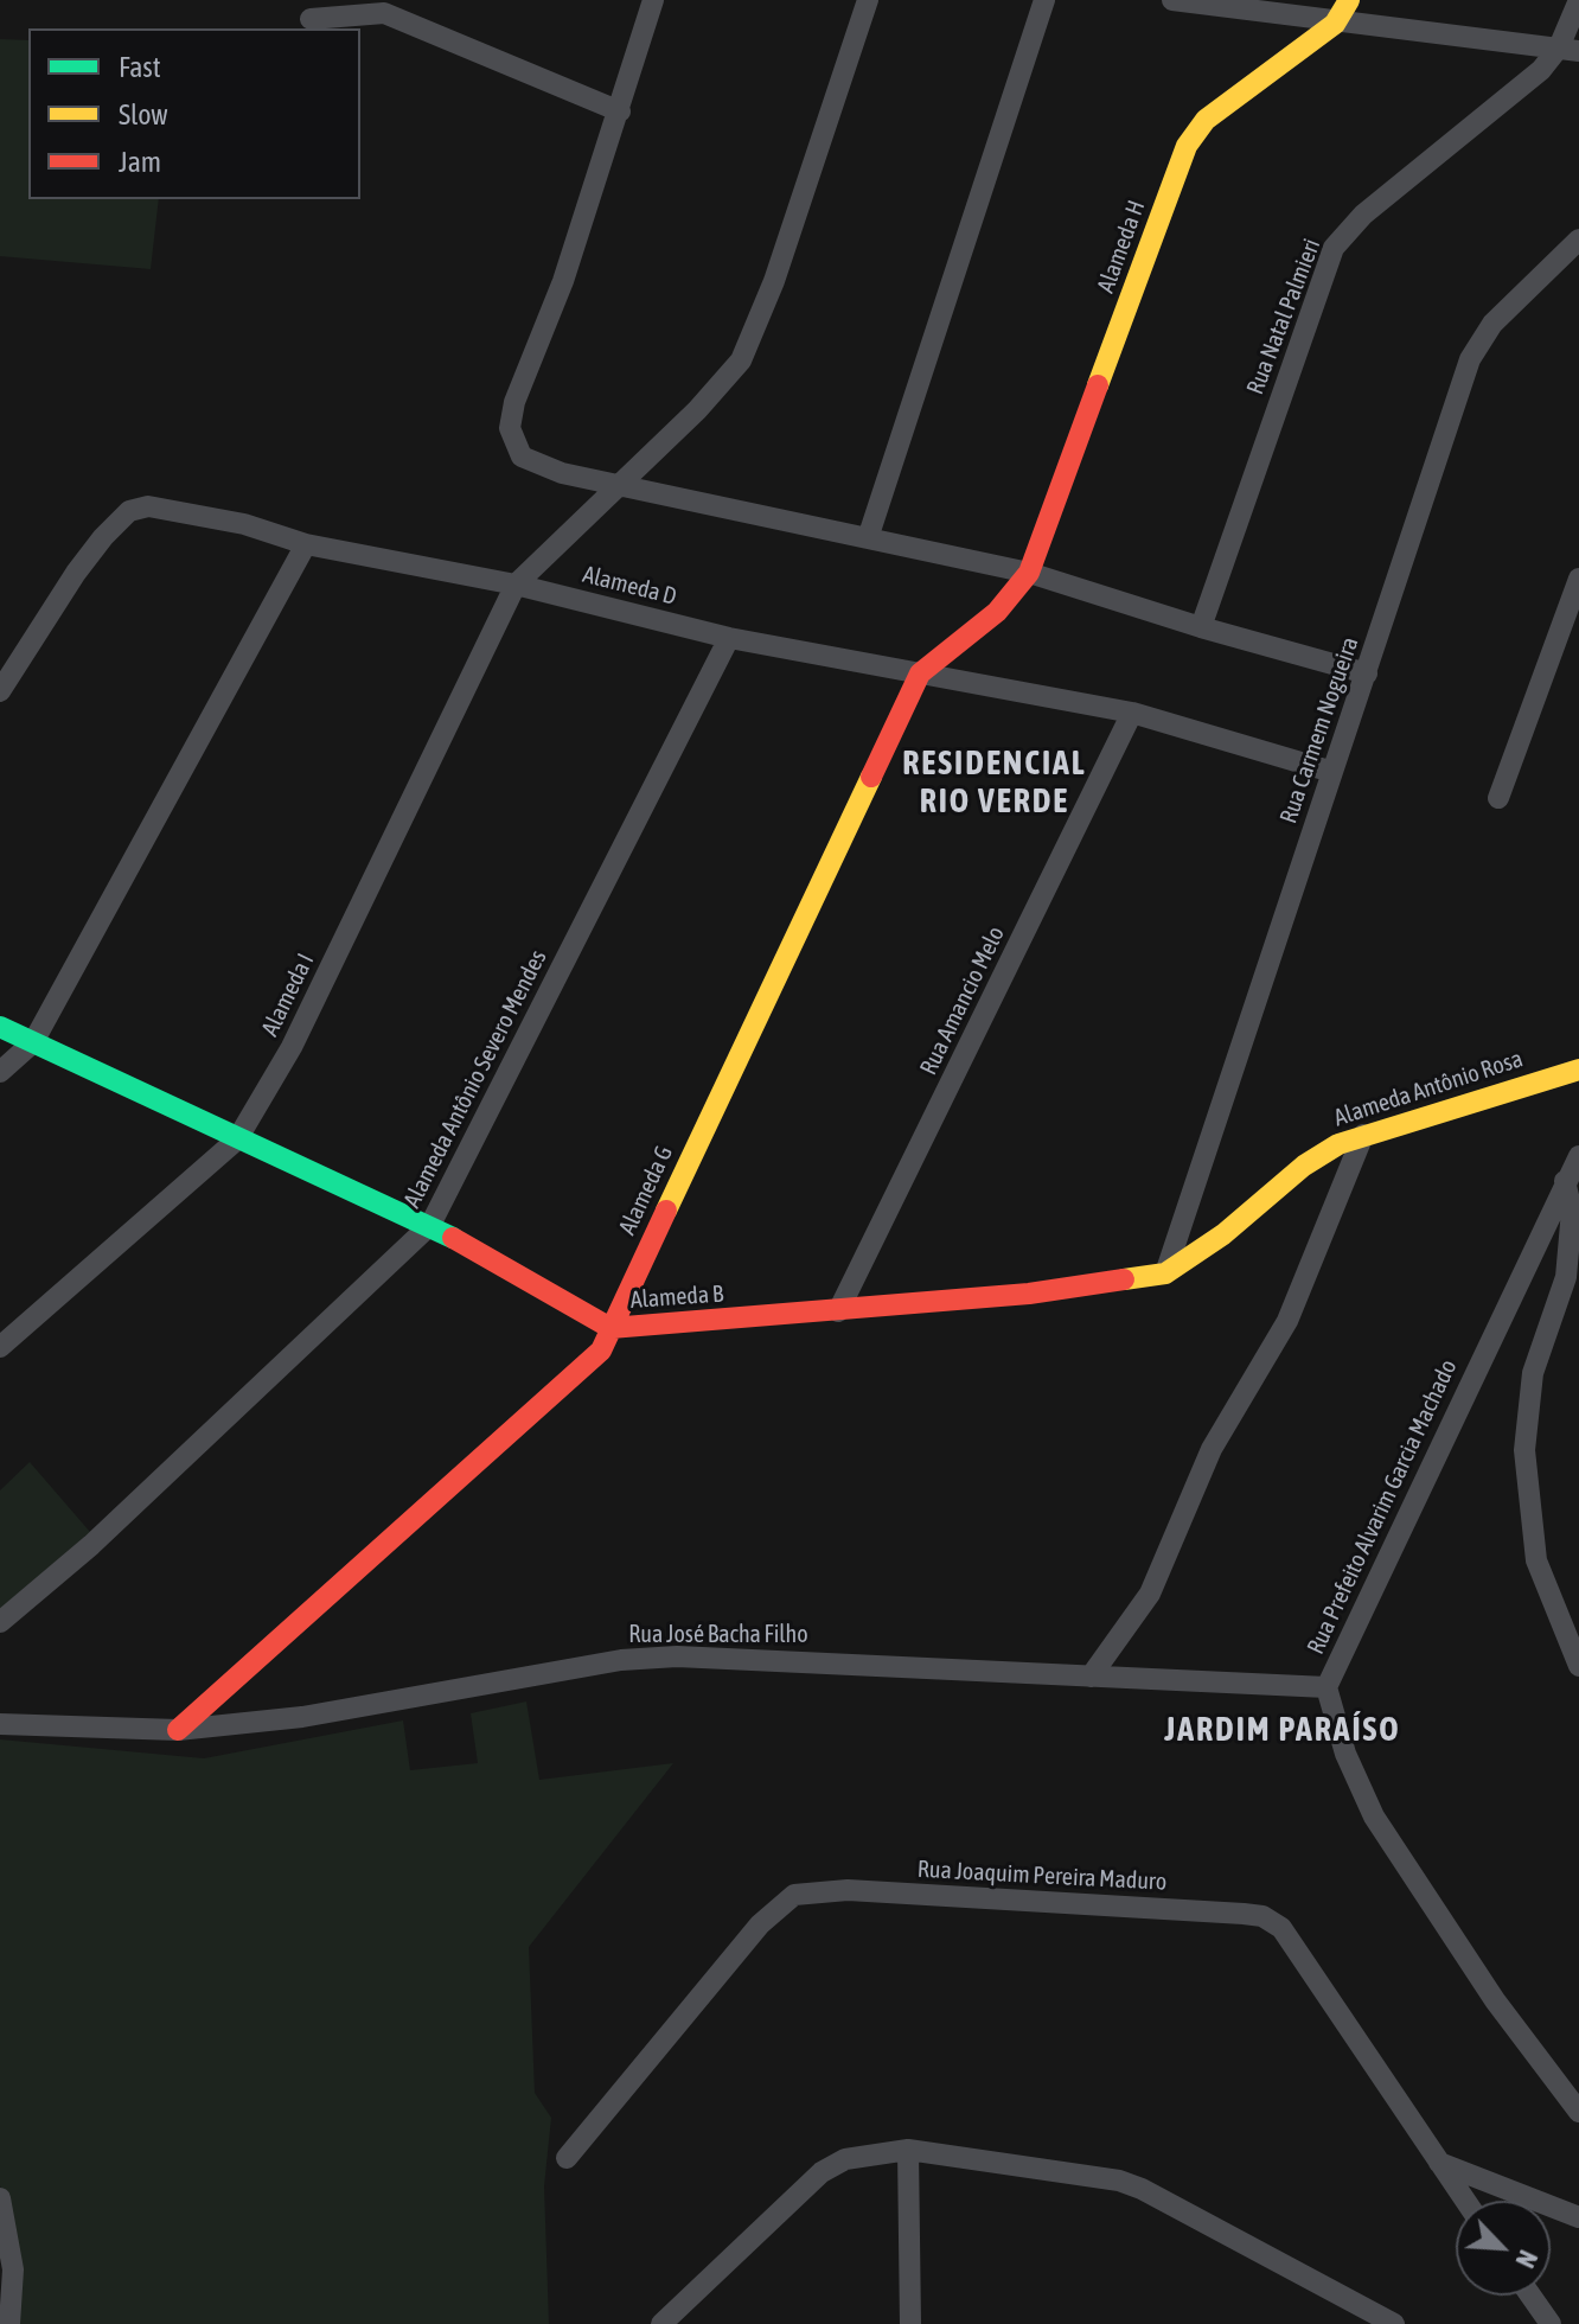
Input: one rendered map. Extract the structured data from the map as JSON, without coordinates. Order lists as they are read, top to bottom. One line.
{"streets":{"street":["Alameda H","Rua Natal Palmieri","Alameda D","Rua Carmem Nogueira","Alameda I","Rua Amancio Melo","Alameda Antônio Severo Mendes","Alameda Antônio Rosa","Alameda G","Alameda B","Rua Prefeito Alvarim Garcia Machado","Rua José Bacha Filho","Rua Joaquim Pereira Maduro"]},"crossings":[["Alameda H","Alameda G"],["Alameda D","Rua Carmem Nogueira"],["Alameda D","Alameda I"],["Alameda D","Rua Amancio Melo"],["Alameda D","Alameda Antônio Severo Mendes"],["Alameda D","Alameda G"],["Rua Carmem Nogueira","Alameda Antônio Rosa"],["Rua Carmem Nogueira","Alameda B"],["Alameda I","Alameda B"],["Rua Amancio Melo","Alameda B"],["Alameda Antônio Severo Mendes","Alameda B"],["Alameda Antônio Rosa","Alameda B"],["Alameda G","Alameda B"],["Alameda G","Rua José Bacha Filho"],["Rua Prefeito Alvarim Garcia Machado","Rua José Bacha Filho"]],"districts":["RESIDENCIAL RIO VERDE","JARDIM PARAÍSO"],"legend":["Fast","Slow","Jam"],"north":"bottom right"}
